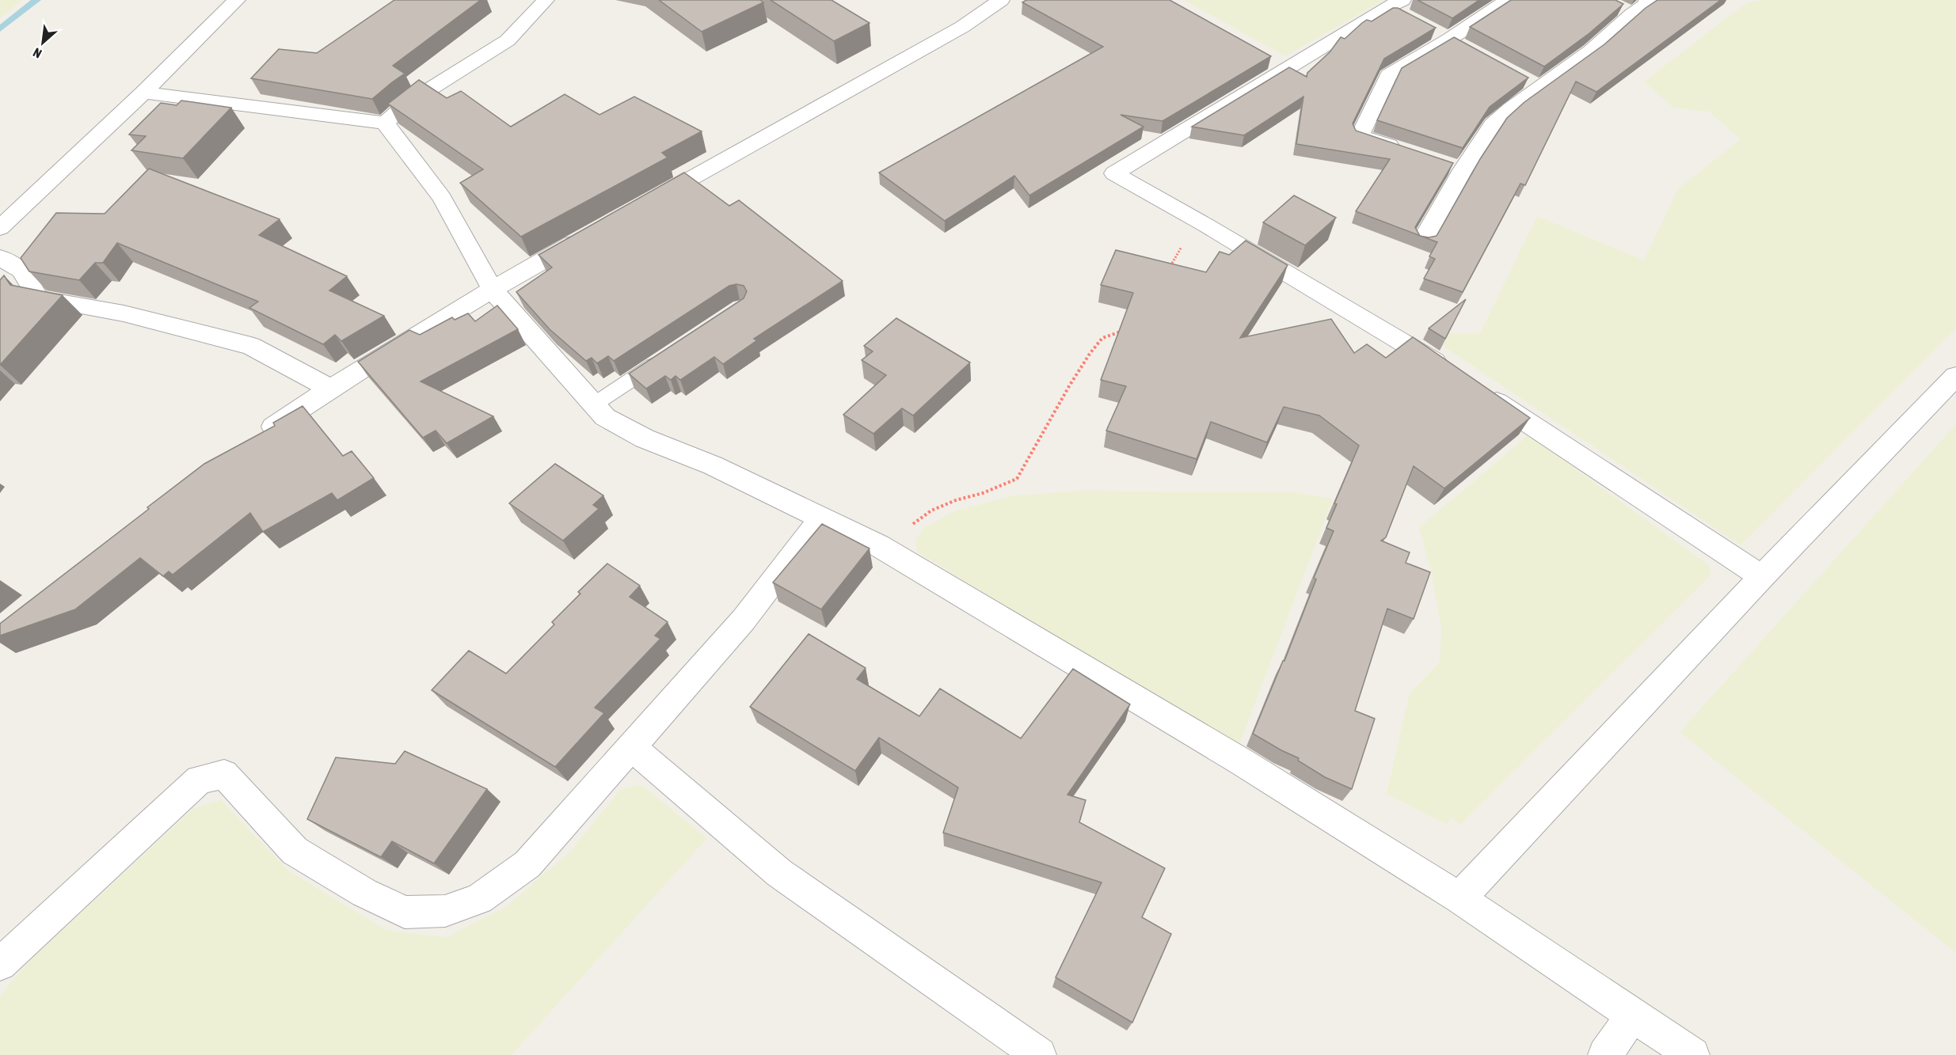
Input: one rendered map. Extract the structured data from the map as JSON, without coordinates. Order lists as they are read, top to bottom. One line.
{"north":"bottom left"}
